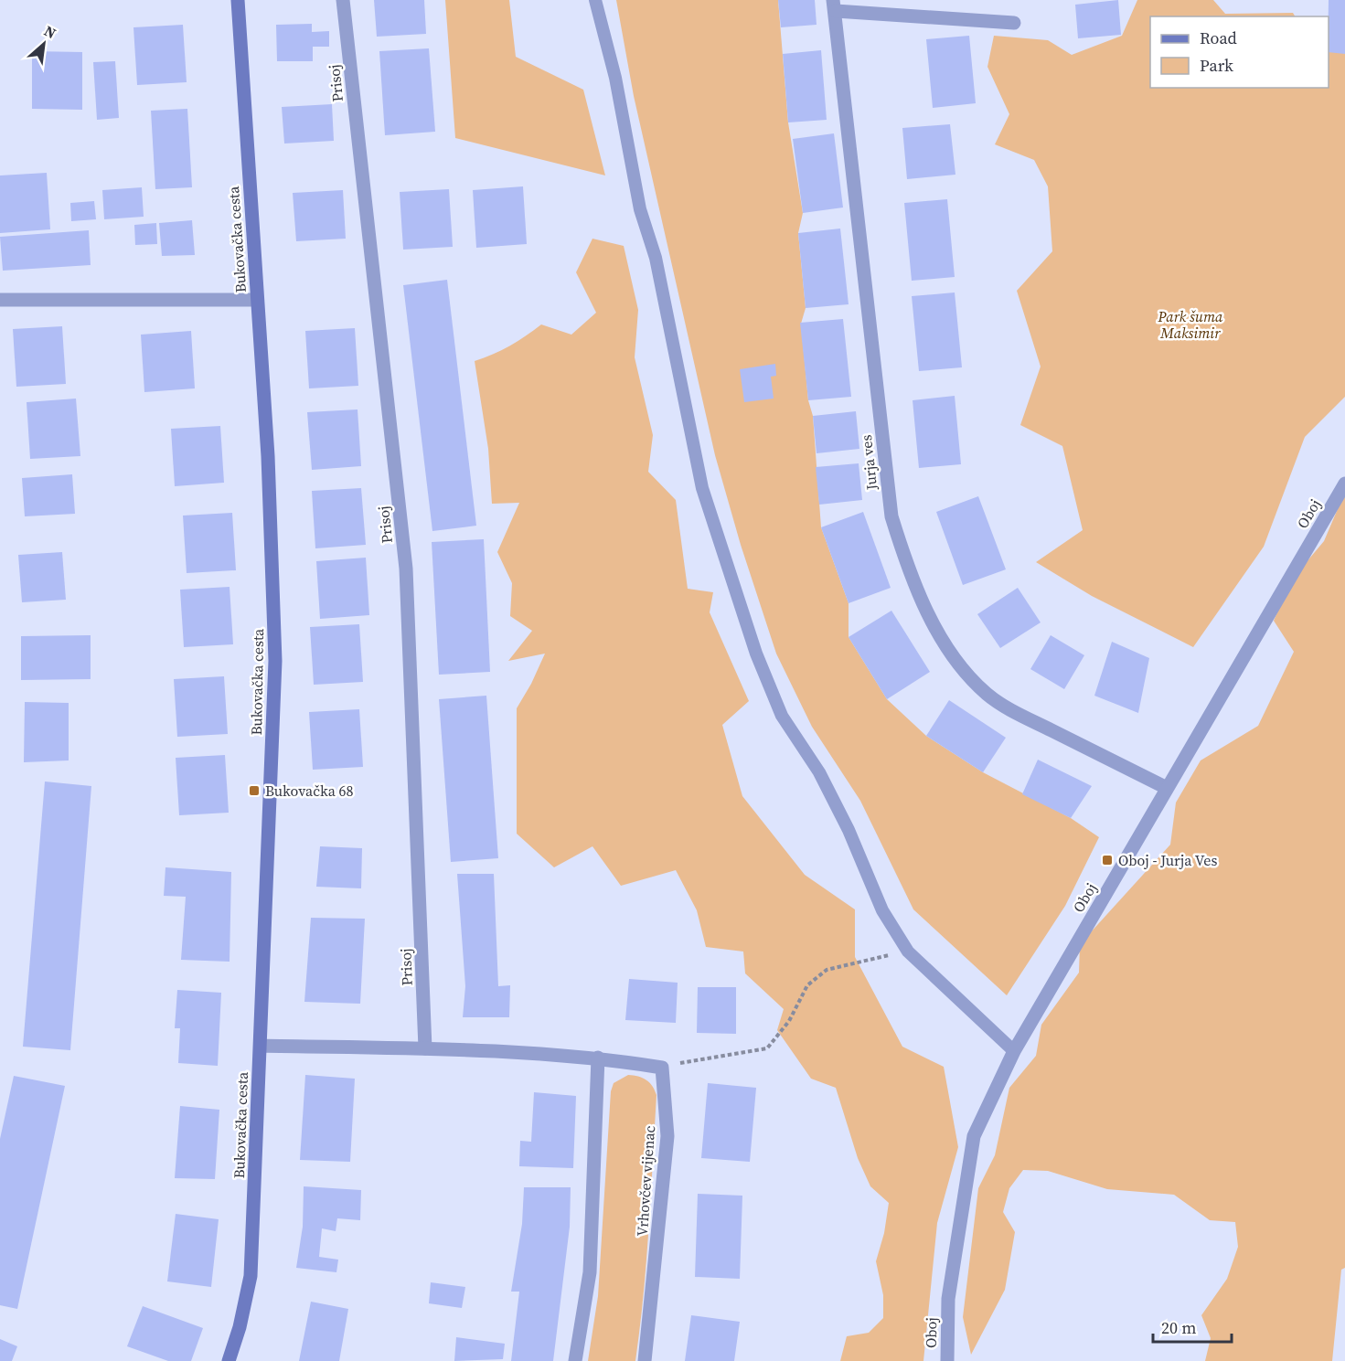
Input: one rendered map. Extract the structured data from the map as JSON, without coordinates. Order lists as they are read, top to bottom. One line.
{"streets":{"main road":["Bukovačka cesta"],"street":["Prisoj","Jurja ves","Oboj","Vrhovčev vijenac"]},"crossings":[["Jurja ves","Oboj"]],"parks":["Park šuma Maksimir"],"places":{"transit":["Bukovačka 68","Oboj - Jurja Ves"]},"legend":["Road","Park"],"scale_bar":"20 m","north":"top right"}
